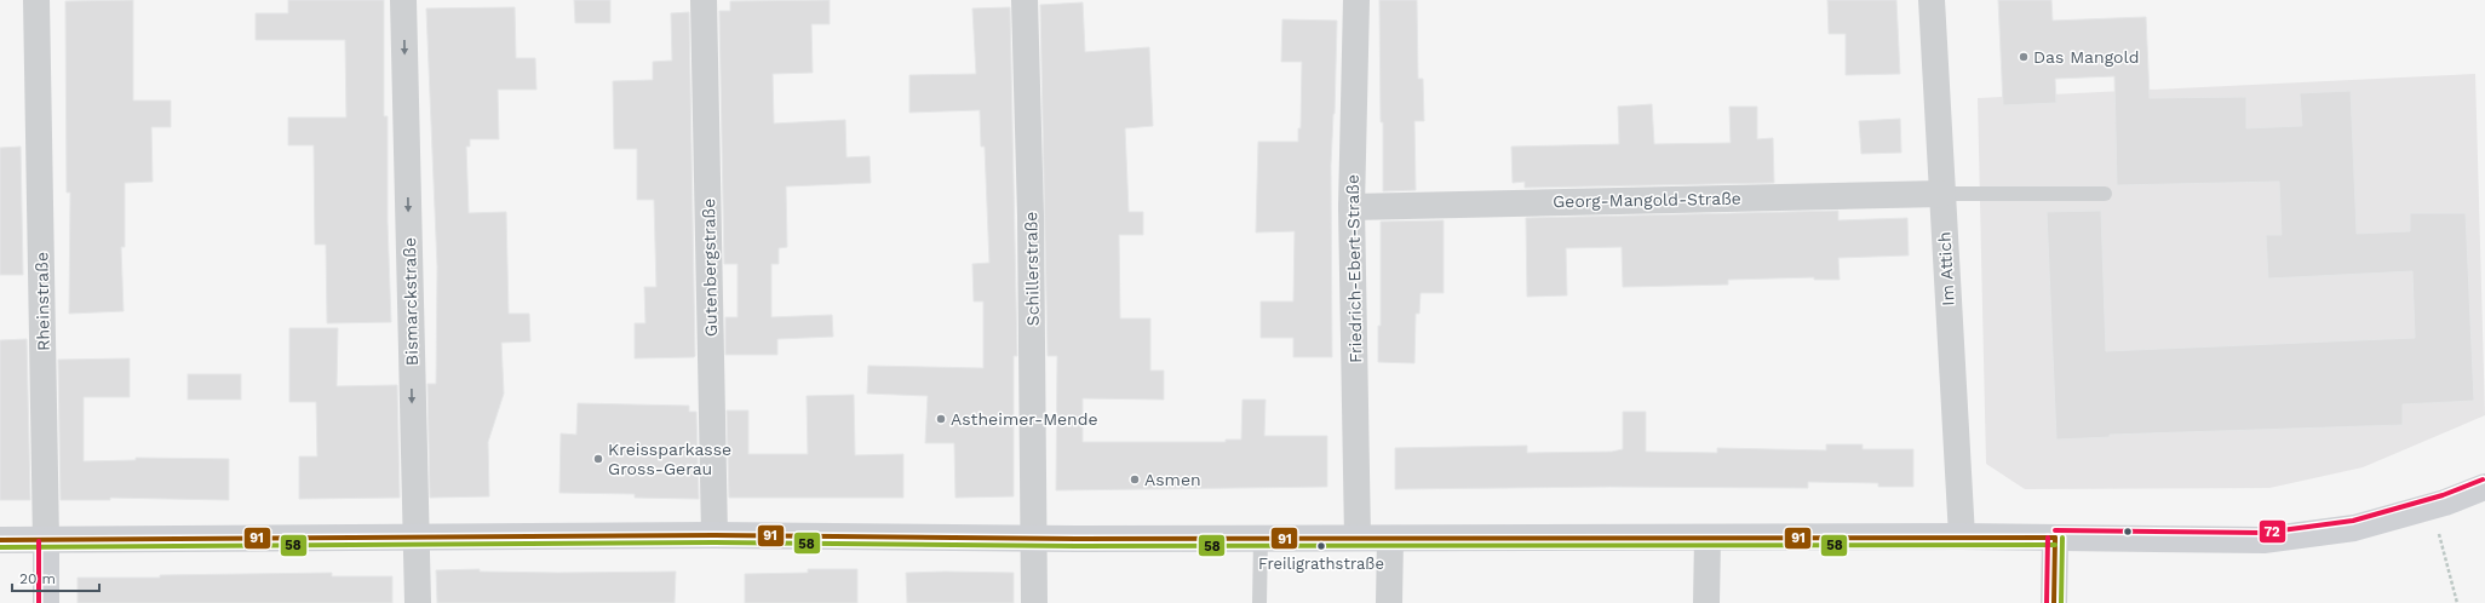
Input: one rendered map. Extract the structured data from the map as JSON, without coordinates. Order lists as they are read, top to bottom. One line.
{"streets":{"main road":["Rheinstraße"],"street":["Georg-Mangold-Straße","Gutenbergstraße","Schillerstraße","Friedrich-Ebert-Straße","Im Attich","Bismarckstraße"]},"crossings":[["Georg-Mangold-Straße","Friedrich-Ebert-Straße"],["Georg-Mangold-Straße","Im Attich"]],"one_way":["Bismarckstraße"],"places":["Das Mangold","Astheimer-Mende","Kreissparkasse Gross-Gerau","Asmen","Freiligrathstraße"],"lines":["transit line 72","transit line 91","transit line 58"],"scale_bar":"20 m"}
